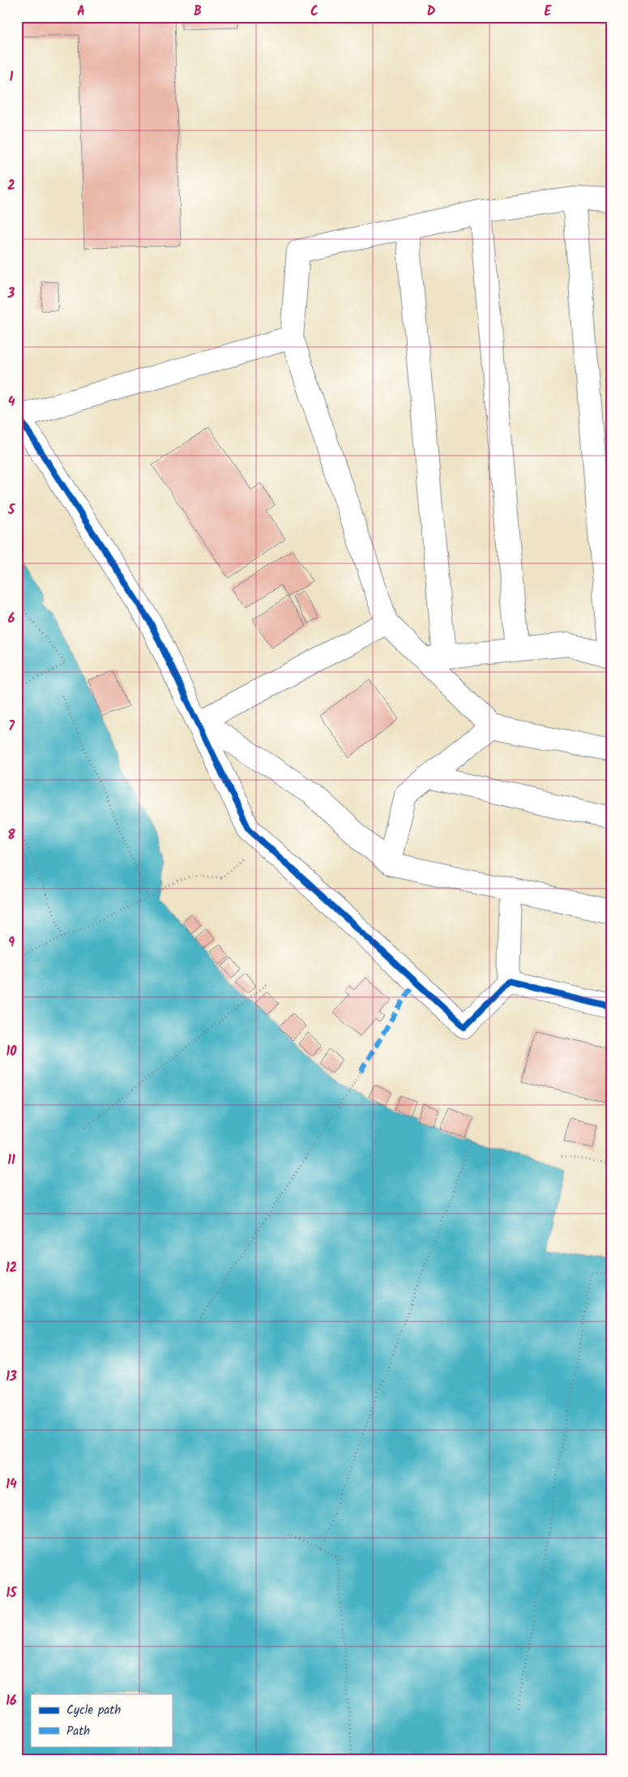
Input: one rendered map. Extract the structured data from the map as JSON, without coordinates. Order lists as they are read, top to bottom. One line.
{"legend":["Cycle path","Path"],"grid":{"columns":["A","B","C","D","E"],"rows":["1","2","3","4","5","6","7","8","9","10","11","12","13","14","15","16"]}}
